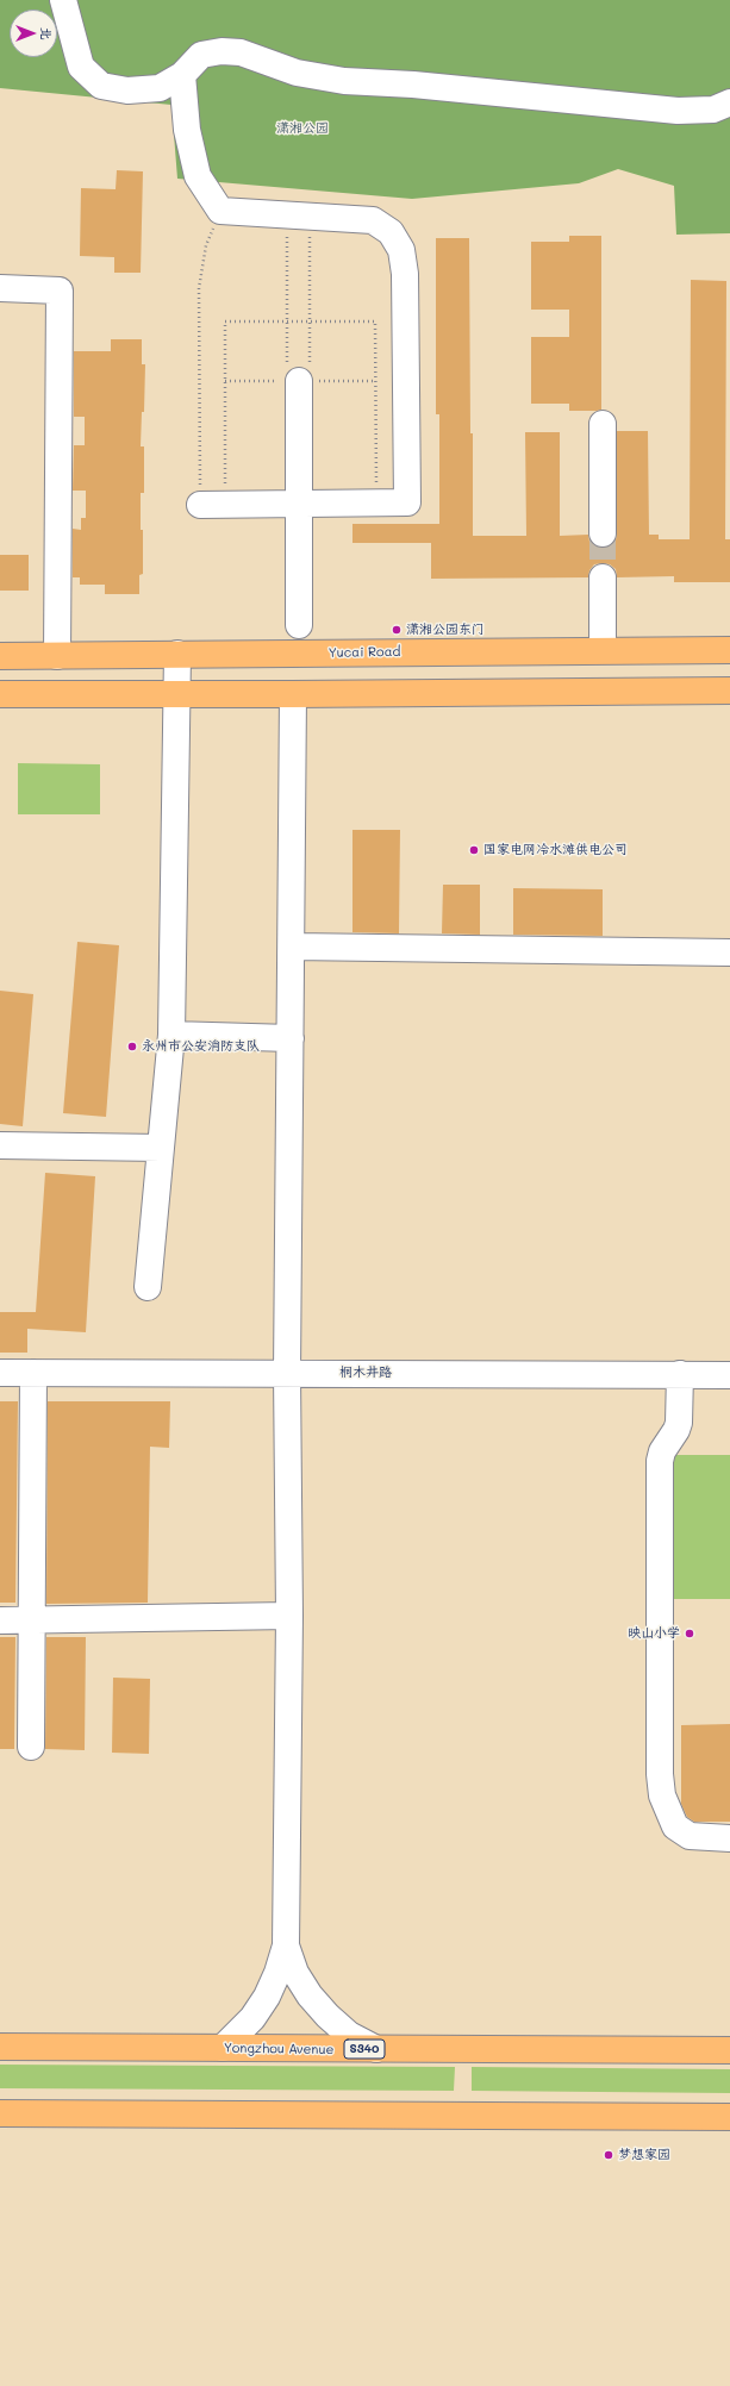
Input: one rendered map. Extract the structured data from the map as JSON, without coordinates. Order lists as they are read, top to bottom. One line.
{"streets":{"main road":["Yucai Road","Yongzhou Avenue","S340"],"street":["桐木井路"]},"parks":["潇湘公园"],"places":["潇湘公园东门","国家电网冷水滩供电公司","永州市公安消防支队","映山小学","梦想家园"],"north":"right"}
